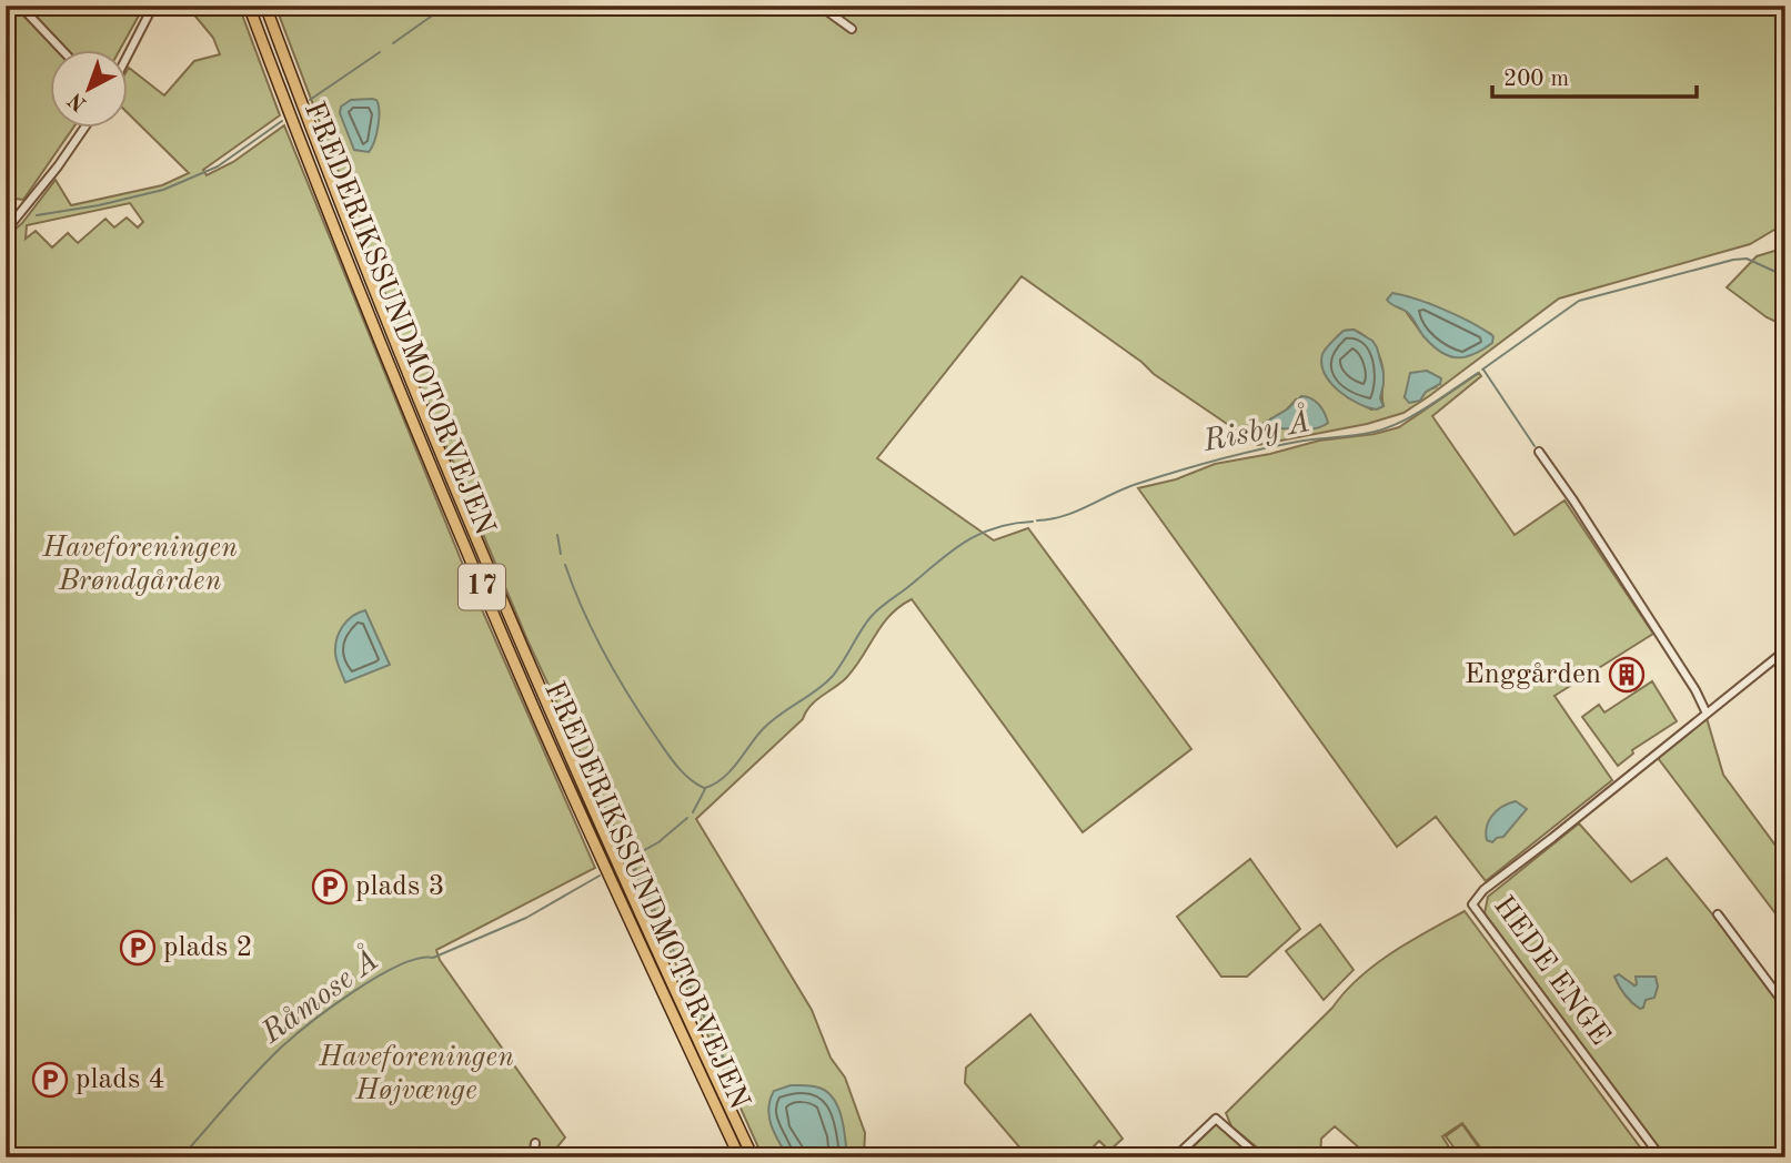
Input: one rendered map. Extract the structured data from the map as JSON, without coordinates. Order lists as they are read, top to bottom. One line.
{"streets":{"highway":["FREDERIKSSUNDMOTORVEJEN","17"],"street":["HEDE ENGE"]},"water":["Risby Å","Råmose Å"],"parks":["Haveforeningen Brøndgården","Haveforeningen Højvænge"],"places":{"building":["Enggården"],"parking":["plads 3","plads 2","plads 4"]},"scale_bar":"200 m","north":"bottom left"}
